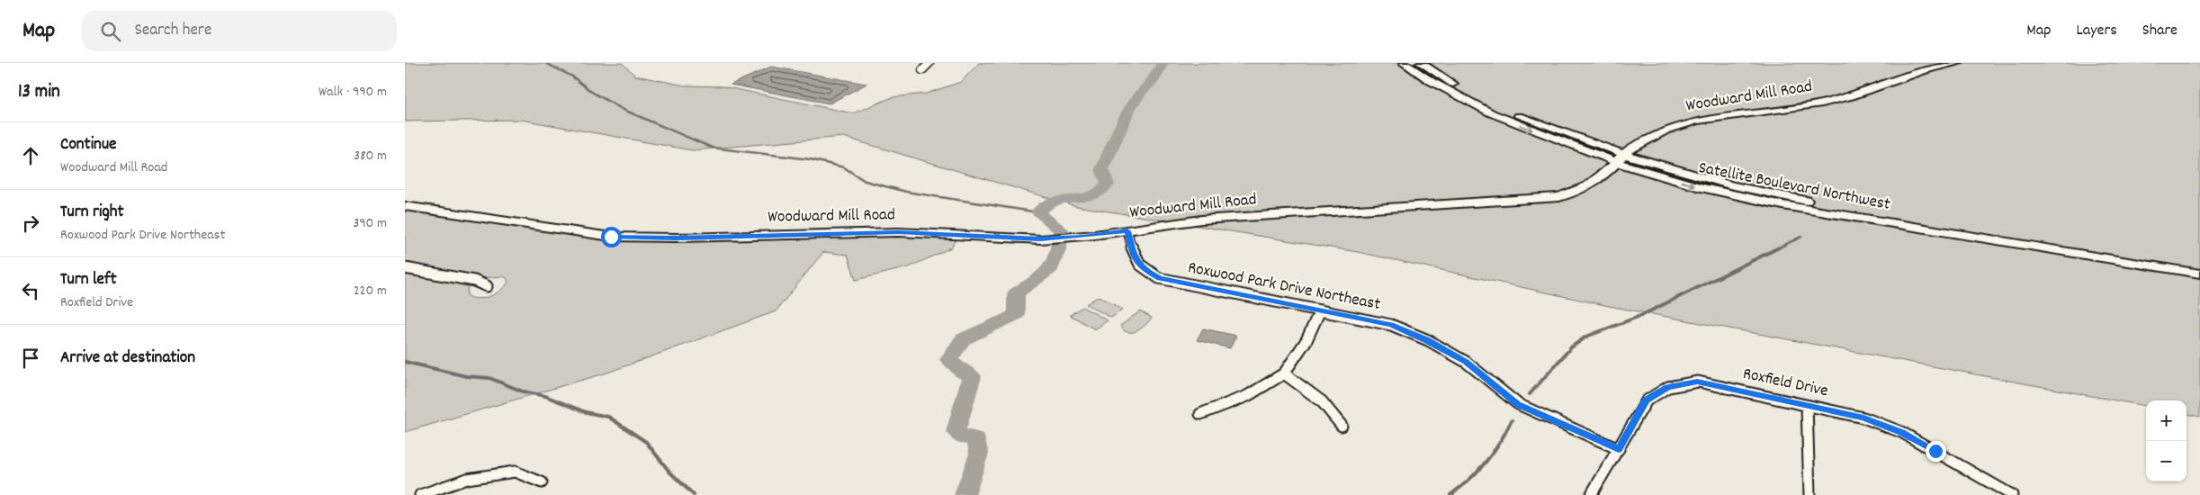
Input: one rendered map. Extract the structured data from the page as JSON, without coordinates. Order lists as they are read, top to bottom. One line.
{"streets":{"main road":["Woodward Mill Road","Satellite Boulevard Northwest"],"street":["Roxwood Park Drive Northeast","Roxfield Drive"]},"crossings":[["Woodward Mill Road","Satellite Boulevard Northwest"],["Woodward Mill Road","Roxwood Park Drive Northeast"],["Roxwood Park Drive Northeast","Roxfield Drive"]],"page":{"header":"Map","search":"Search here","nav":["Map","Layers","Share"],"heading":["13 min","Walk · 990 m"],"list":[["Continue","Woodward Mill Road","380 m"],["Turn right","Roxwood Park Drive Northeast","390 m"],["Turn left","Roxfield Drive","220 m"],"Arrive at destination"],"map_buttons":["+","−"]}}
